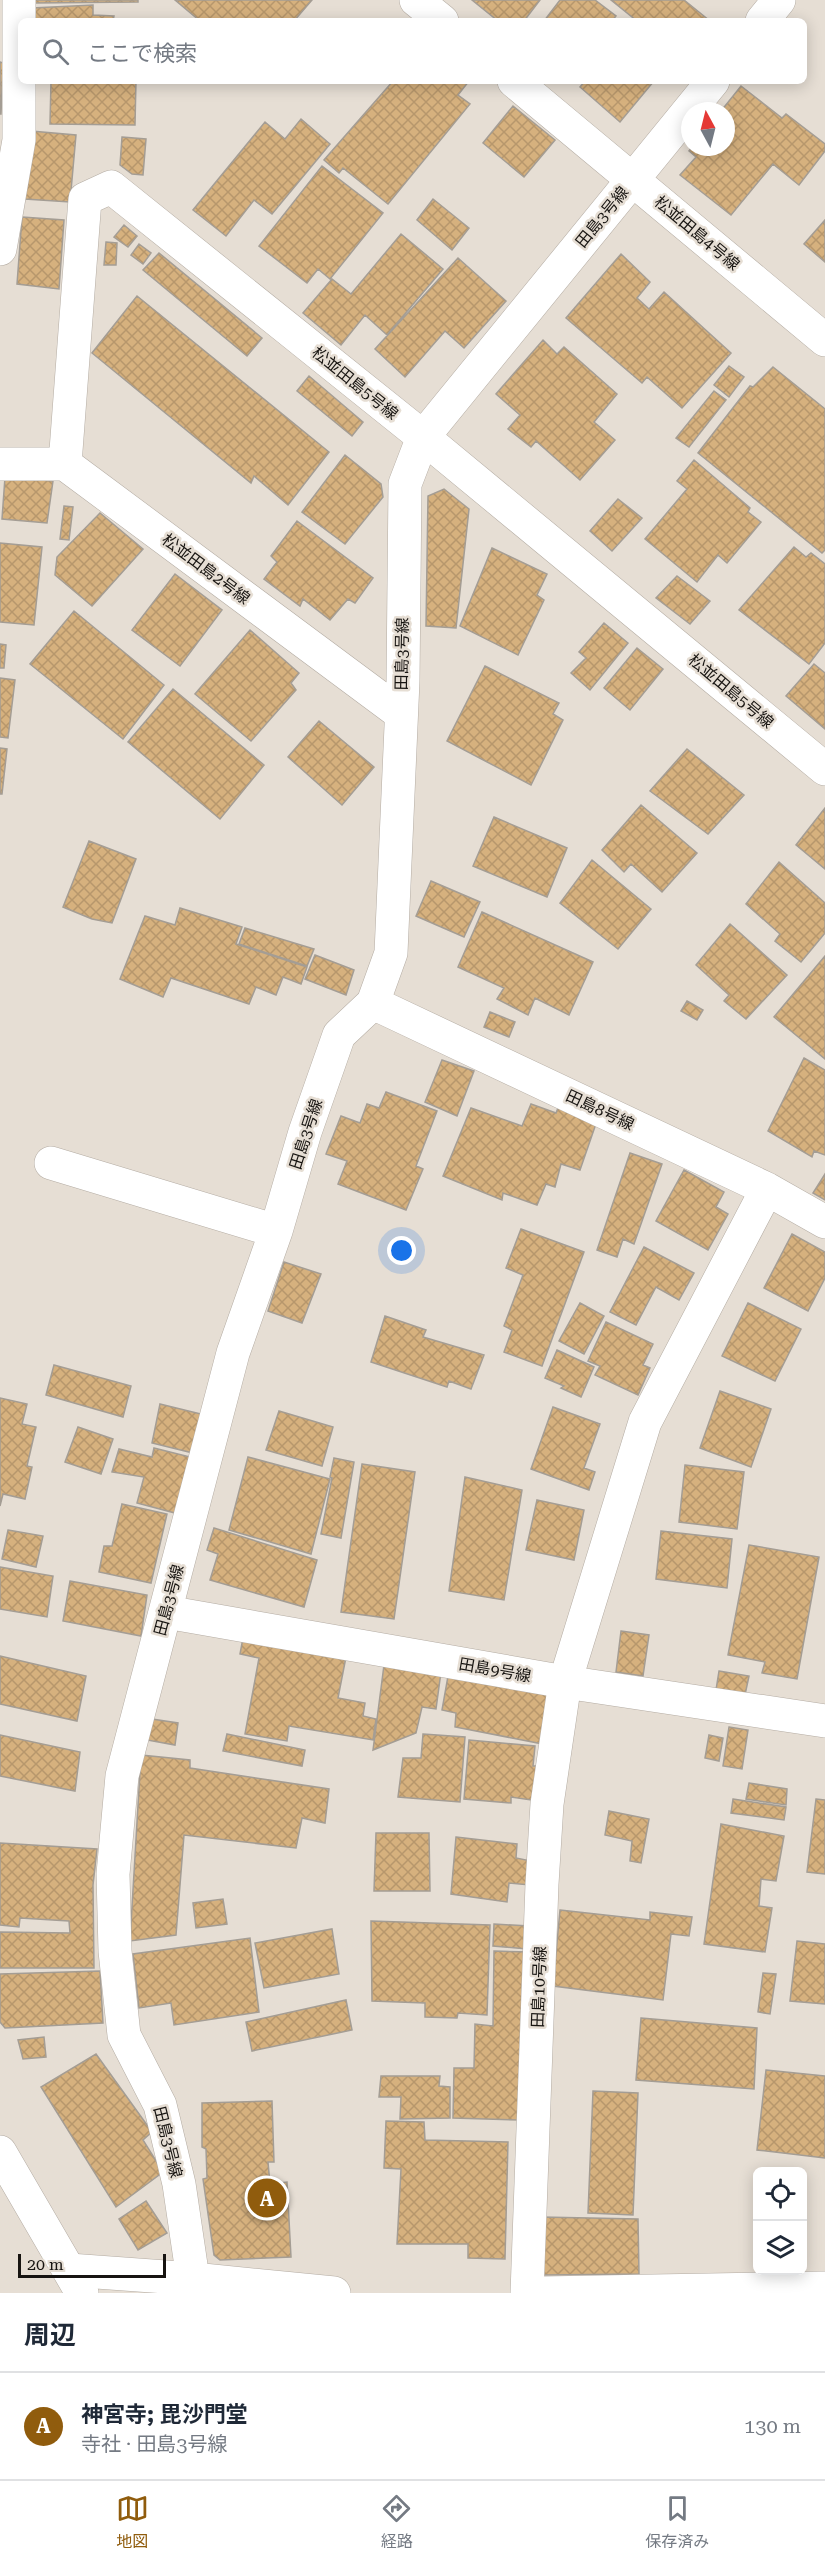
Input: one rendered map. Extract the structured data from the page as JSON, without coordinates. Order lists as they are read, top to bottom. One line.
{"streets":{"street":["田島3号線","松並田島4号線","松並田島5号線","松並田島2号線","田島8号線","田島9号線","田島10号線"]},"crossings":[["田島3号線","松並田島4号線"],["田島3号線","松並田島5号線"],["田島3号線","松並田島2号線"],["田島3号線","田島8号線"],["田島3号線","田島9号線"],["松並田島5号線","松並田島2号線"],["田島8号線","田島10号線"],["田島9号線","田島10号線"]],"scale_bar":"20 m","north":"top","page":{"search":"ここで検索","pins":"A","scale":"20 m","heading":"周辺","list":[{"mark":"A","name":"神宮寺; 毘沙門堂","note":"寺社 · 田島3号線","value":"130 m"}],"nav":["地図","経路","保存済み"]}}
